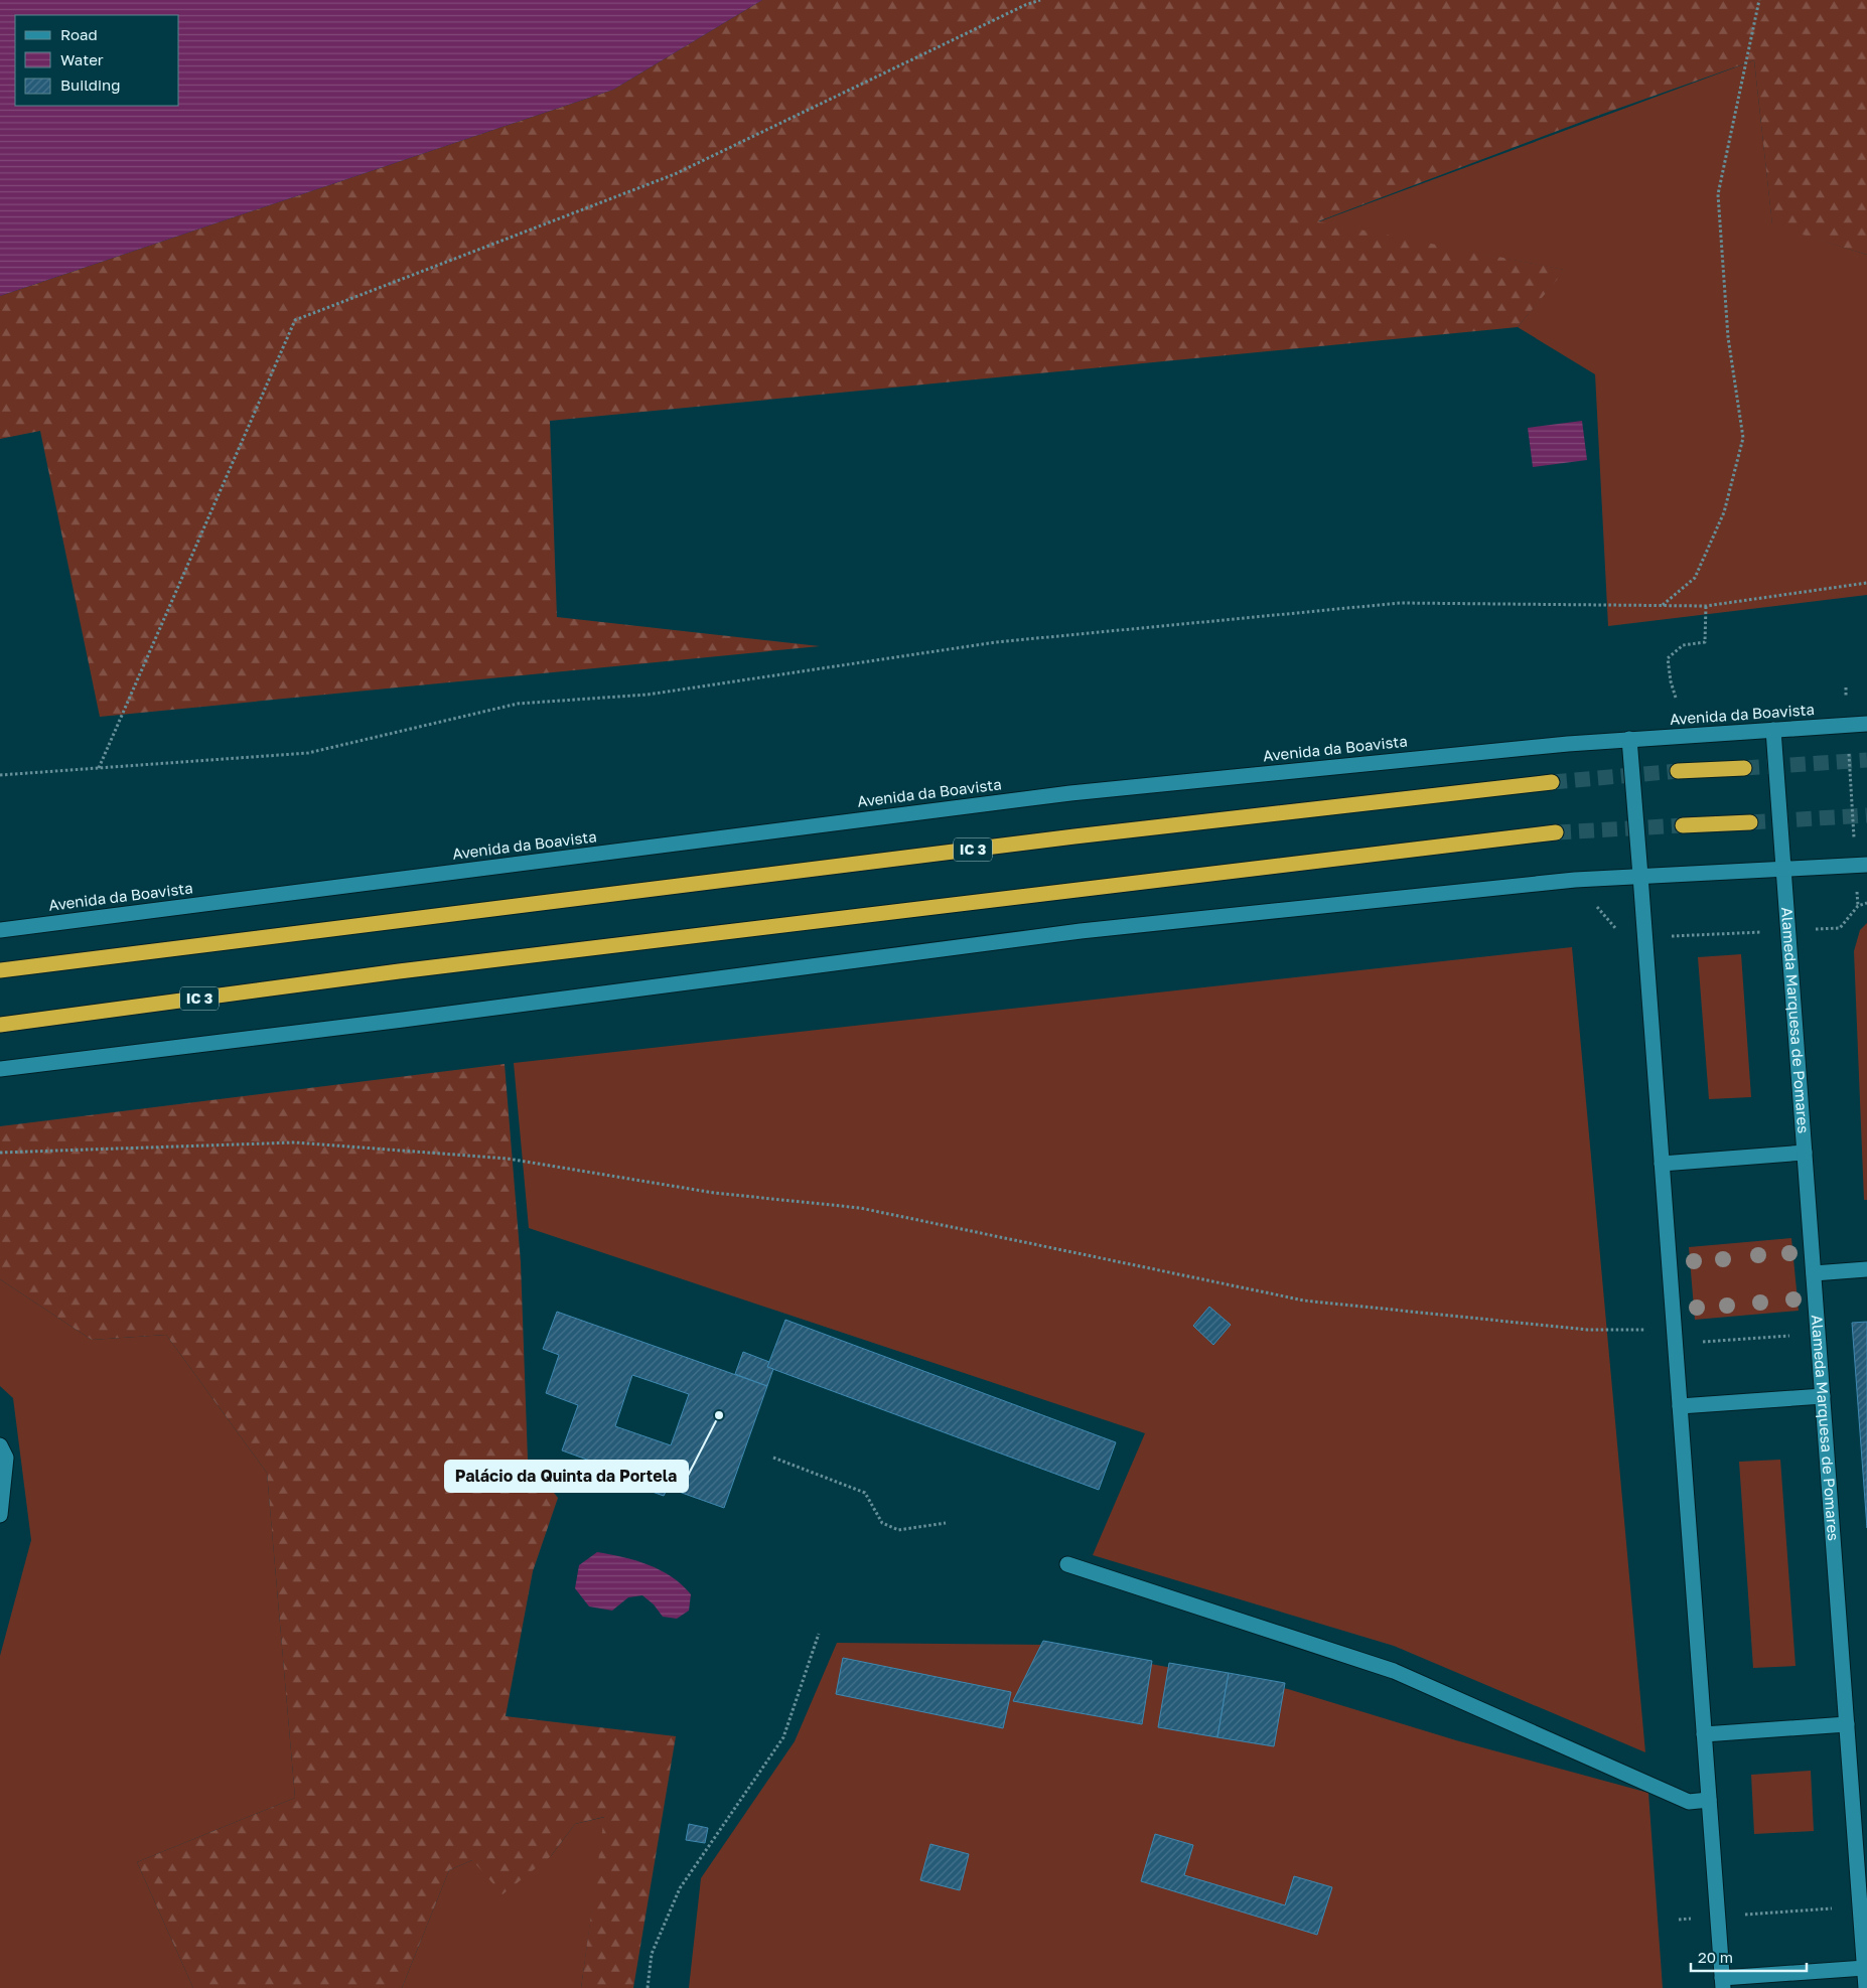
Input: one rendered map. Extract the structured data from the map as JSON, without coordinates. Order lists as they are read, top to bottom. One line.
{"streets":{"highway":["IC 3"],"street":["Avenida da Boavista","Alameda Marquesa de Pomares"]},"crossings":[["Avenida da Boavista","Alameda Marquesa de Pomares"]],"places":["Palácio da Quinta da Portela"],"legend":["Road","Water","Building"],"scale_bar":"20 m"}
